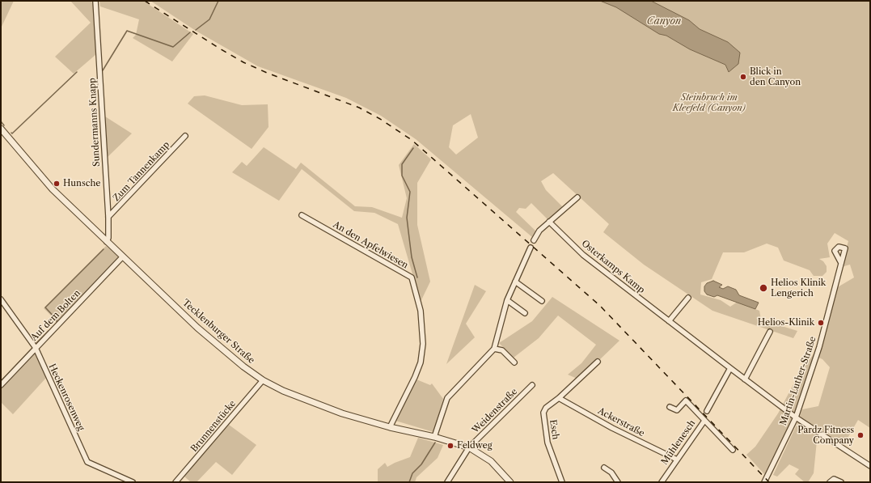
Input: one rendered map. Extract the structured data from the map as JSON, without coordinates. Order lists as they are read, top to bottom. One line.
{"streets":{"street":["Sundermanns Knapp","Zum Tannenkamp","An den Apfelwiesen","Osterkamps Kamp","Auf dem Bolten","Tecklenburger Straße","Martin-Luther-Straße","Heckenrosenweg","Weidenstraße","Ackerstraße","Brunnenstücke","Esch","Mühlenesch"]},"crossings":[["Sundermanns Knapp","Zum Tannenkamp"],["Sundermanns Knapp","Tecklenburger Straße"],["An den Apfelwiesen","Tecklenburger Straße"],["Osterkamps Kamp","Martin-Luther-Straße"],["Auf dem Bolten","Tecklenburger Straße"],["Auf dem Bolten","Heckenrosenweg"],["Tecklenburger Straße","Weidenstraße"],["Tecklenburger Straße","Brunnenstücke"],["Ackerstraße","Esch"],["Ackerstraße","Mühlenesch"]],"water":["Canyon"],"parks":["Steinbruch im Kleefeld (Canyon)"],"places":["Blick in den Canyon","Hunsche","Helios Klinik Lengerich","Helios-Klinik","Pardz Fitness Company","Feldweg"]}
